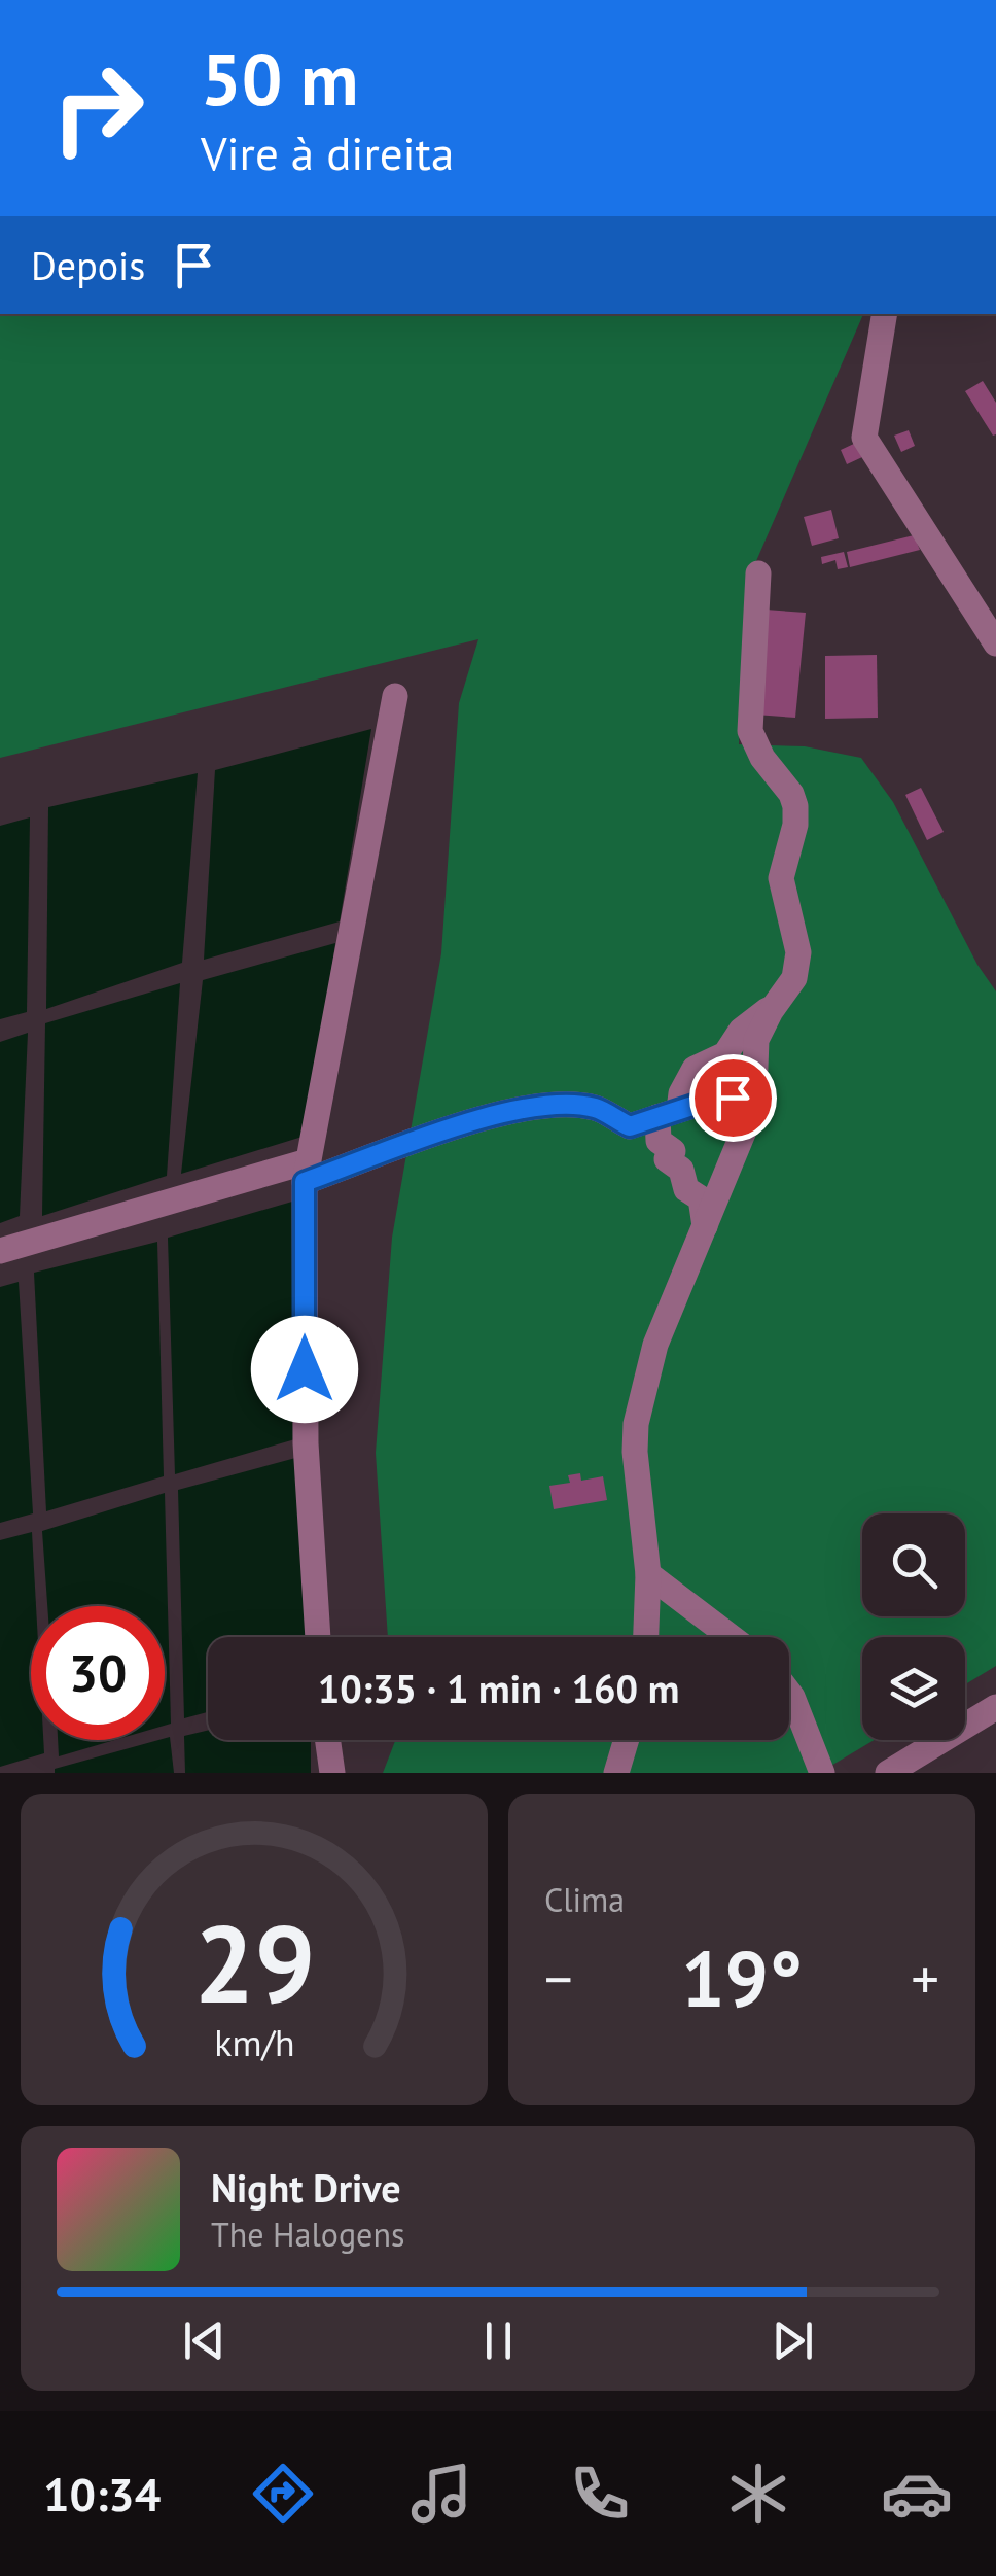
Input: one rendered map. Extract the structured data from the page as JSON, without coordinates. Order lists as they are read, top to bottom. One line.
{"page":{"turn":["50 m","Vire à direita"],"then":"Depois","limit":"30","trip":"10:35 · 1 min · 160 m","tile":"Clima","heat":["−","19°","+"],"song":["Night Drive","The Halogens"],"tabs":"10:34","gauge":["29","km/h"]}}
